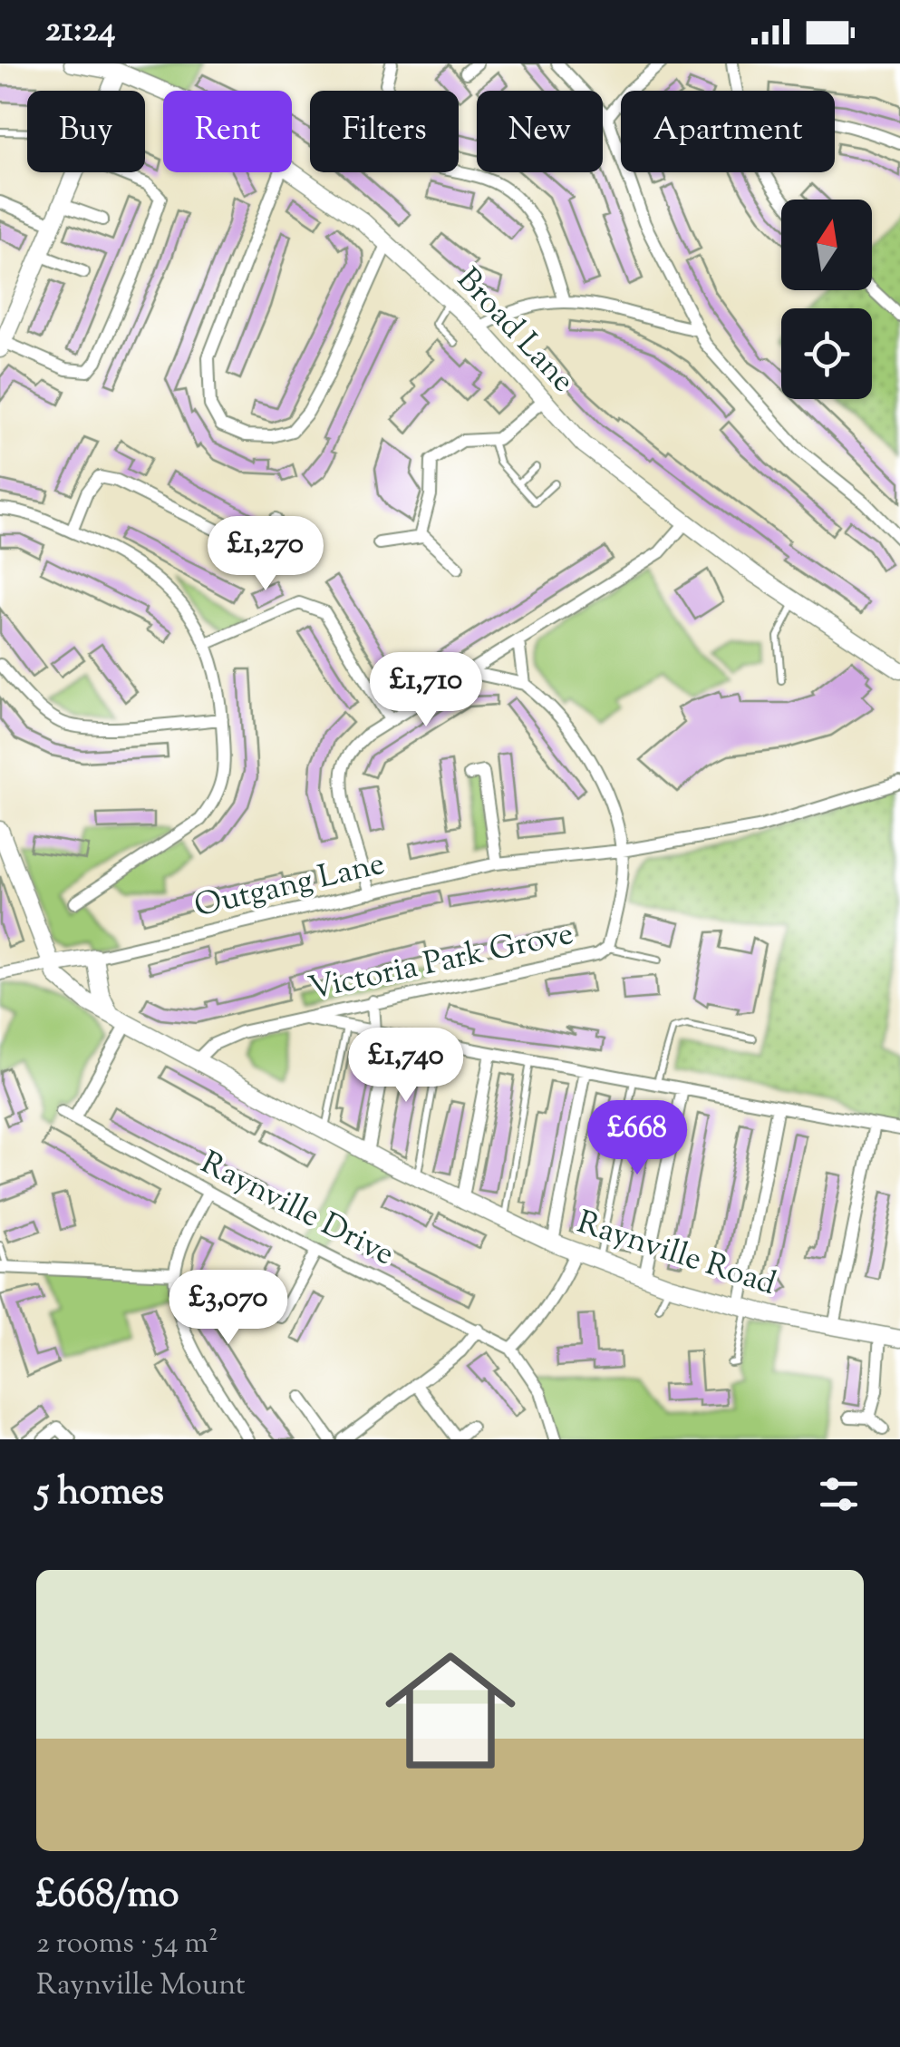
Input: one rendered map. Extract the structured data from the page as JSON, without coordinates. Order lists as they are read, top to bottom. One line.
{"streets":{"street":["Broad Lane","Outgang Lane","Victoria Park Grove","Raynville Drive","Raynville Road"]},"crossings":[["Outgang Lane","Victoria Park Grove"],["Victoria Park Grove","Raynville Road"]],"north":"top","page":{"status":"21:24","chip":["Buy","Rent","Filters","New","Apartment"],"price":["£1,270","£1,710","£1,740","£668","£3,070"],"heading":"5 homes","list":[{"name":"£668/mo","note":"2 rooms · 54 m² · Raynville Mount"}]}}
